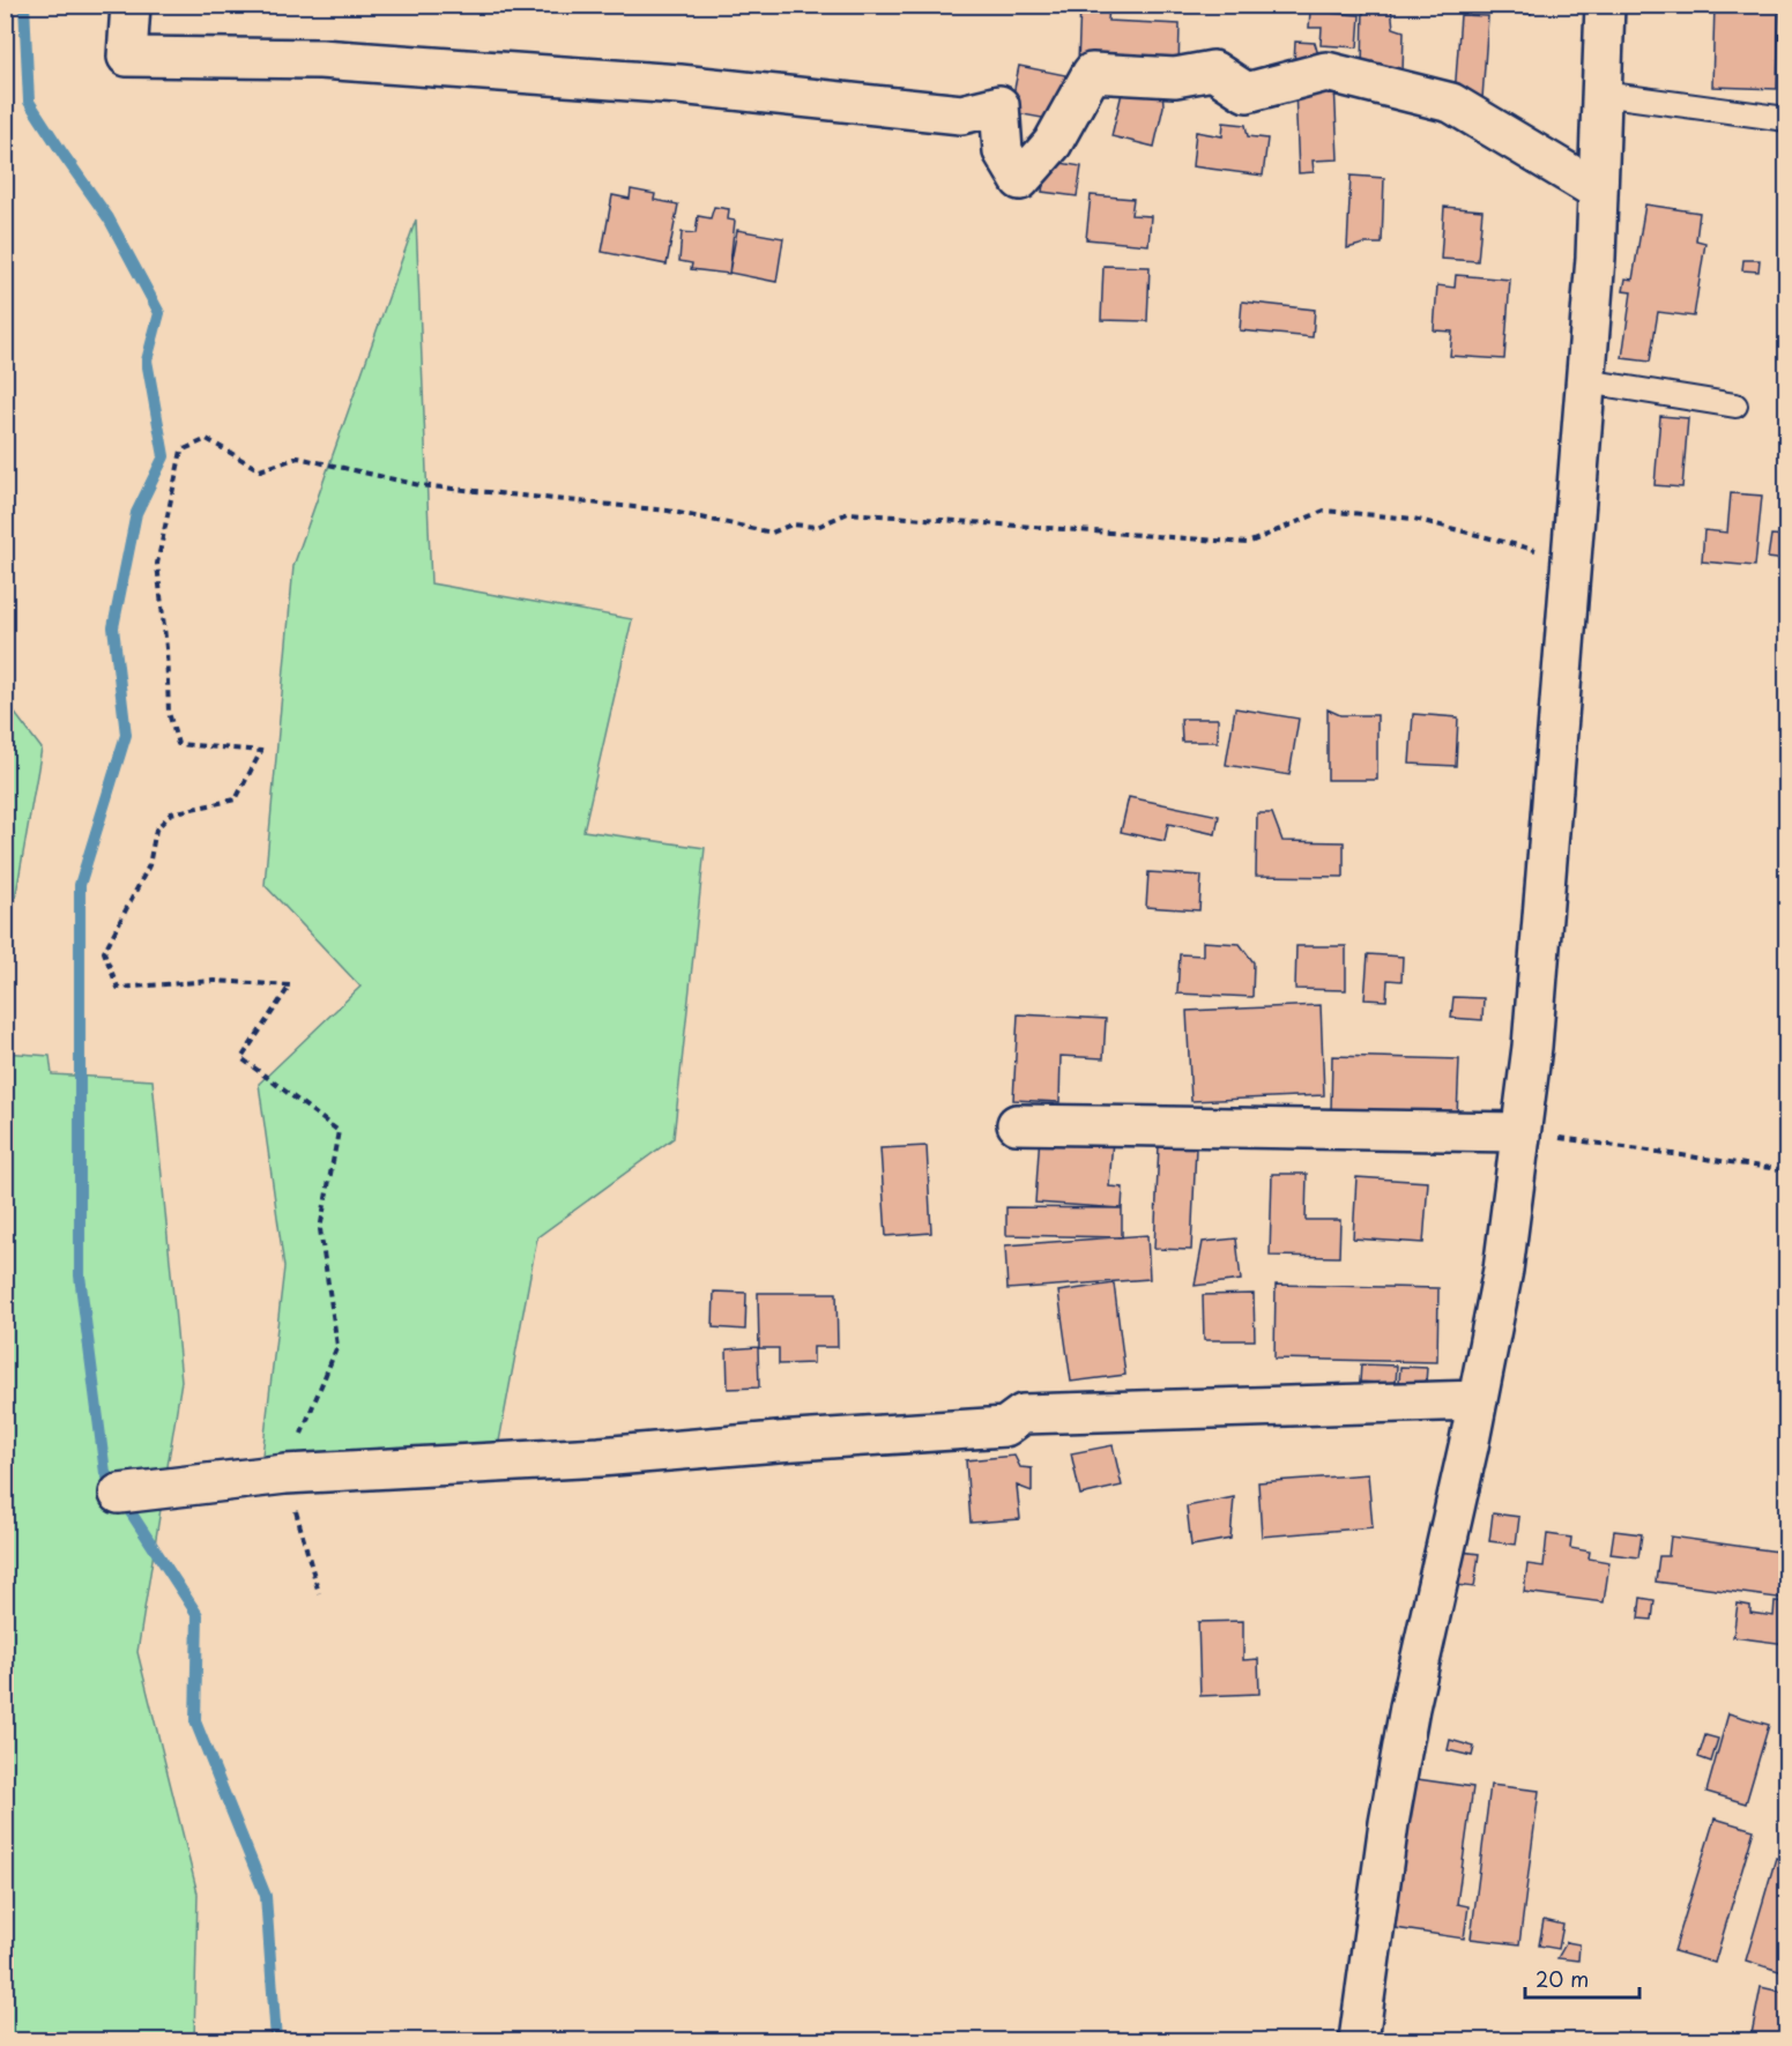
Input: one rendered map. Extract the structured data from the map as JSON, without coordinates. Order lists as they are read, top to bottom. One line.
{"scale_bar":"20 m"}
